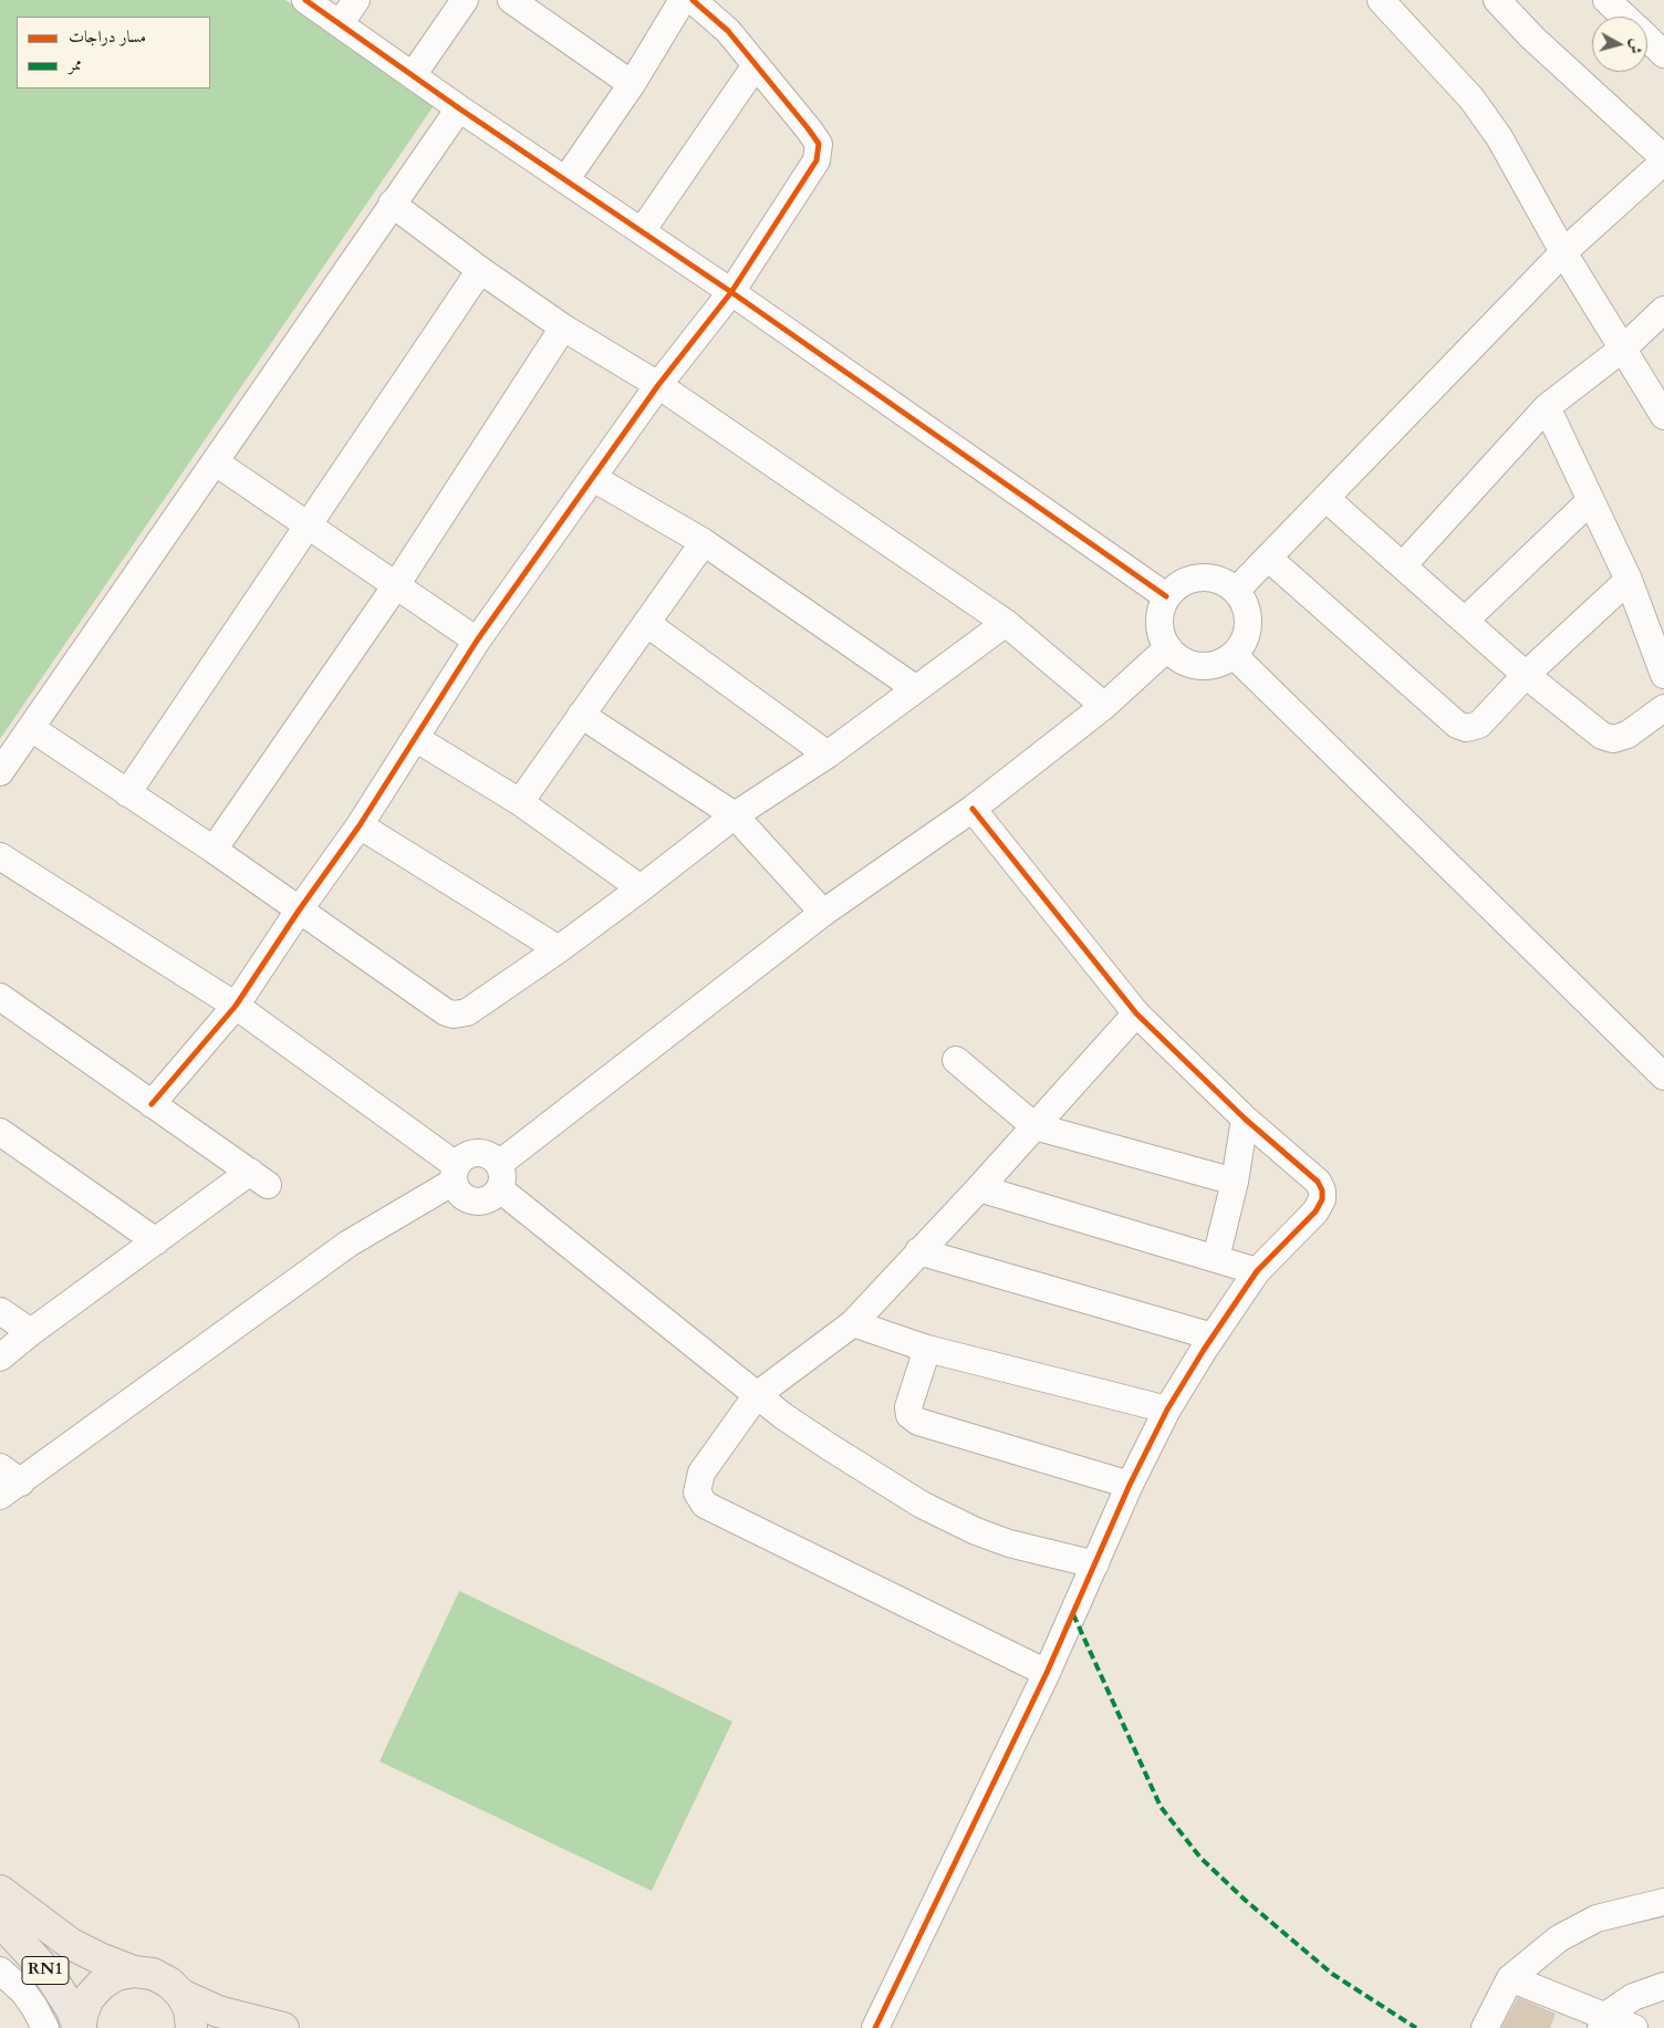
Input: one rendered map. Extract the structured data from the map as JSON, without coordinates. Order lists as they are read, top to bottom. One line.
{"streets":{"main road":["RN1"]},"legend":["مسار دراجات","ممر"],"north":"right"}
